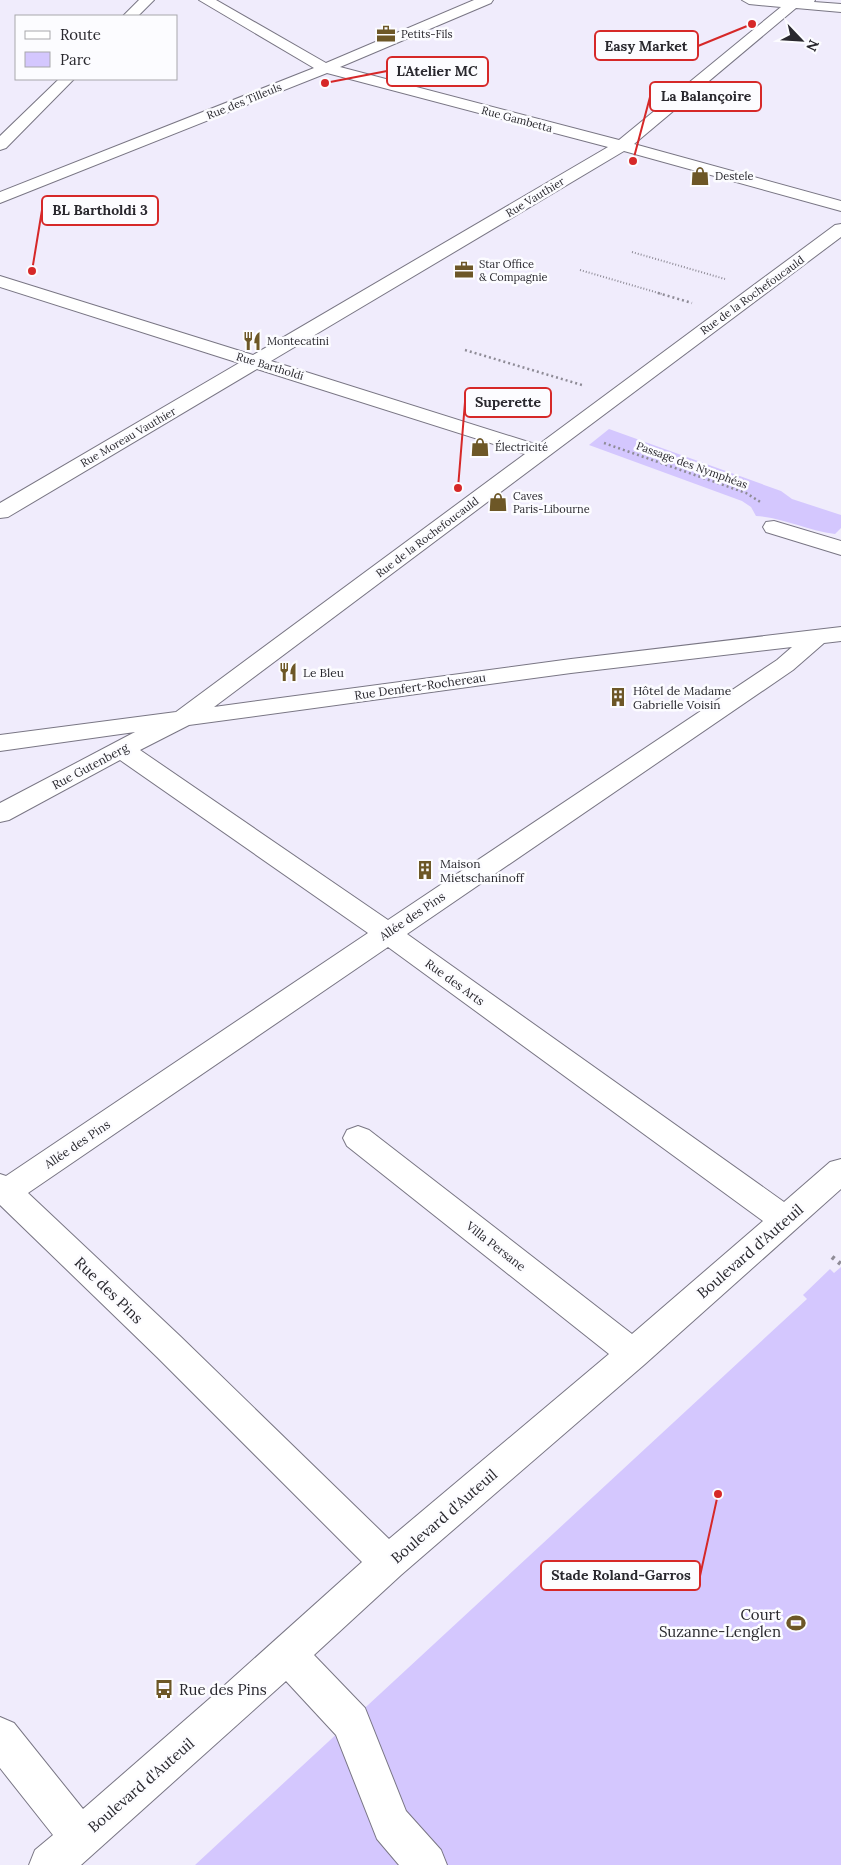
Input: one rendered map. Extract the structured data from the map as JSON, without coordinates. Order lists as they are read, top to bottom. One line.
{"streets":{"street":["Rue des Tilleuls","Rue Gambetta","Rue Vauthier","Rue de la Rochefoucauld","Rue Bartholdi","Rue Moreau Vauthier","Rue Denfert-Rochereau","Rue Gutenberg","Allée des Pins","Rue des Arts","Villa Persane","Boulevard d'Auteuil","Rue des Pins"],"path":["Passage des Nymphéas"]},"crossings":[["Rue des Tilleuls","Rue Gambetta"],["Rue Gambetta","Rue Vauthier"],["Rue Vauthier","Rue Bartholdi"],["Rue Vauthier","Rue Moreau Vauthier"],["Rue de la Rochefoucauld","Rue Bartholdi"],["Rue de la Rochefoucauld","Rue Denfert-Rochereau"],["Rue de la Rochefoucauld","Rue Gutenberg"],["Rue Bartholdi","Rue Moreau Vauthier"],["Rue Denfert-Rochereau","Rue Gutenberg"],["Rue Denfert-Rochereau","Allée des Pins"],["Rue Gutenberg","Rue des Arts"],["Allée des Pins","Rue des Arts"],["Allée des Pins","Rue des Pins"],["Rue des Arts","Boulevard d'Auteuil"],["Villa Persane","Boulevard d'Auteuil"],["Boulevard d'Auteuil","Rue des Pins"]],"places":{"other":["Easy Market","L'Atelier MC","La Balançoire","BL Bartholdi 3","Superette","Stade Roland-Garros"],"office":["Petits-Fils","Star Office & Compagnie"],"shop":["Destele","Électricité","Caves Paris-Libourne"],"restaurant":["Montecatini","Le Bleu"],"building":["Hôtel de Madame Gabrielle Voisin","Maison Mietschaninoff"],"sports":["Court Suzanne-Lenglen"],"bus stop":["Rue des Pins"]},"legend":["Route","Parc"],"north":"bottom right"}
